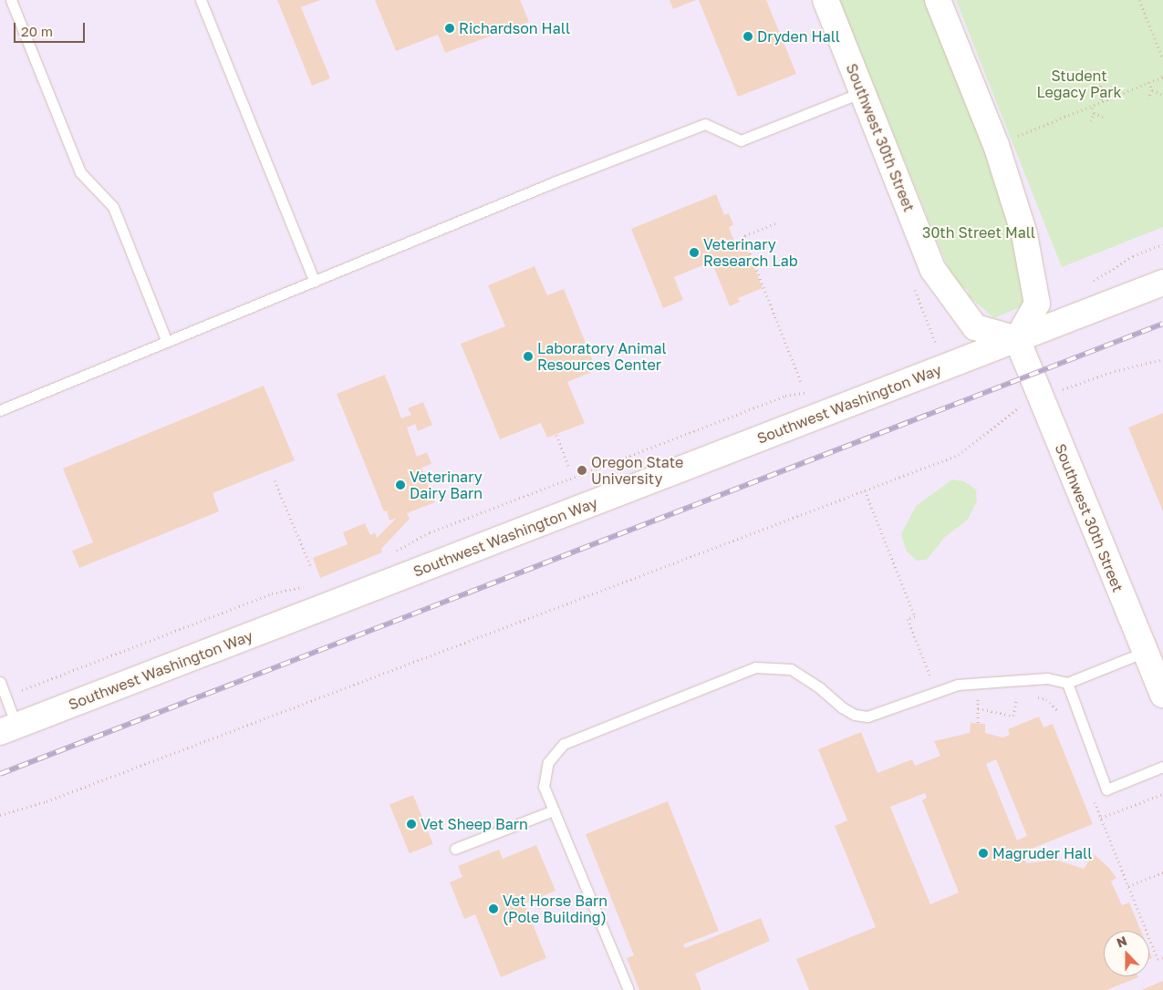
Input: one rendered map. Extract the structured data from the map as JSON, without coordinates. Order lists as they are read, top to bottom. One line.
{"streets":{"street":["Southwest 30th Street","Southwest Washington Way"]},"crossings":[["Southwest 30th Street","Southwest Washington Way"]],"parks":["Student Legacy Park","30th Street Mall"],"places":["Richardson Hall","Dryden Hall","Veterinary Research Lab","Laboratory Animal Resources Center","Oregon State University","Veterinary Dairy Barn","Vet Sheep Barn","Magruder Hall","Vet Horse Barn (Pole Building)"],"scale_bar":"20 m","north":"top"}
